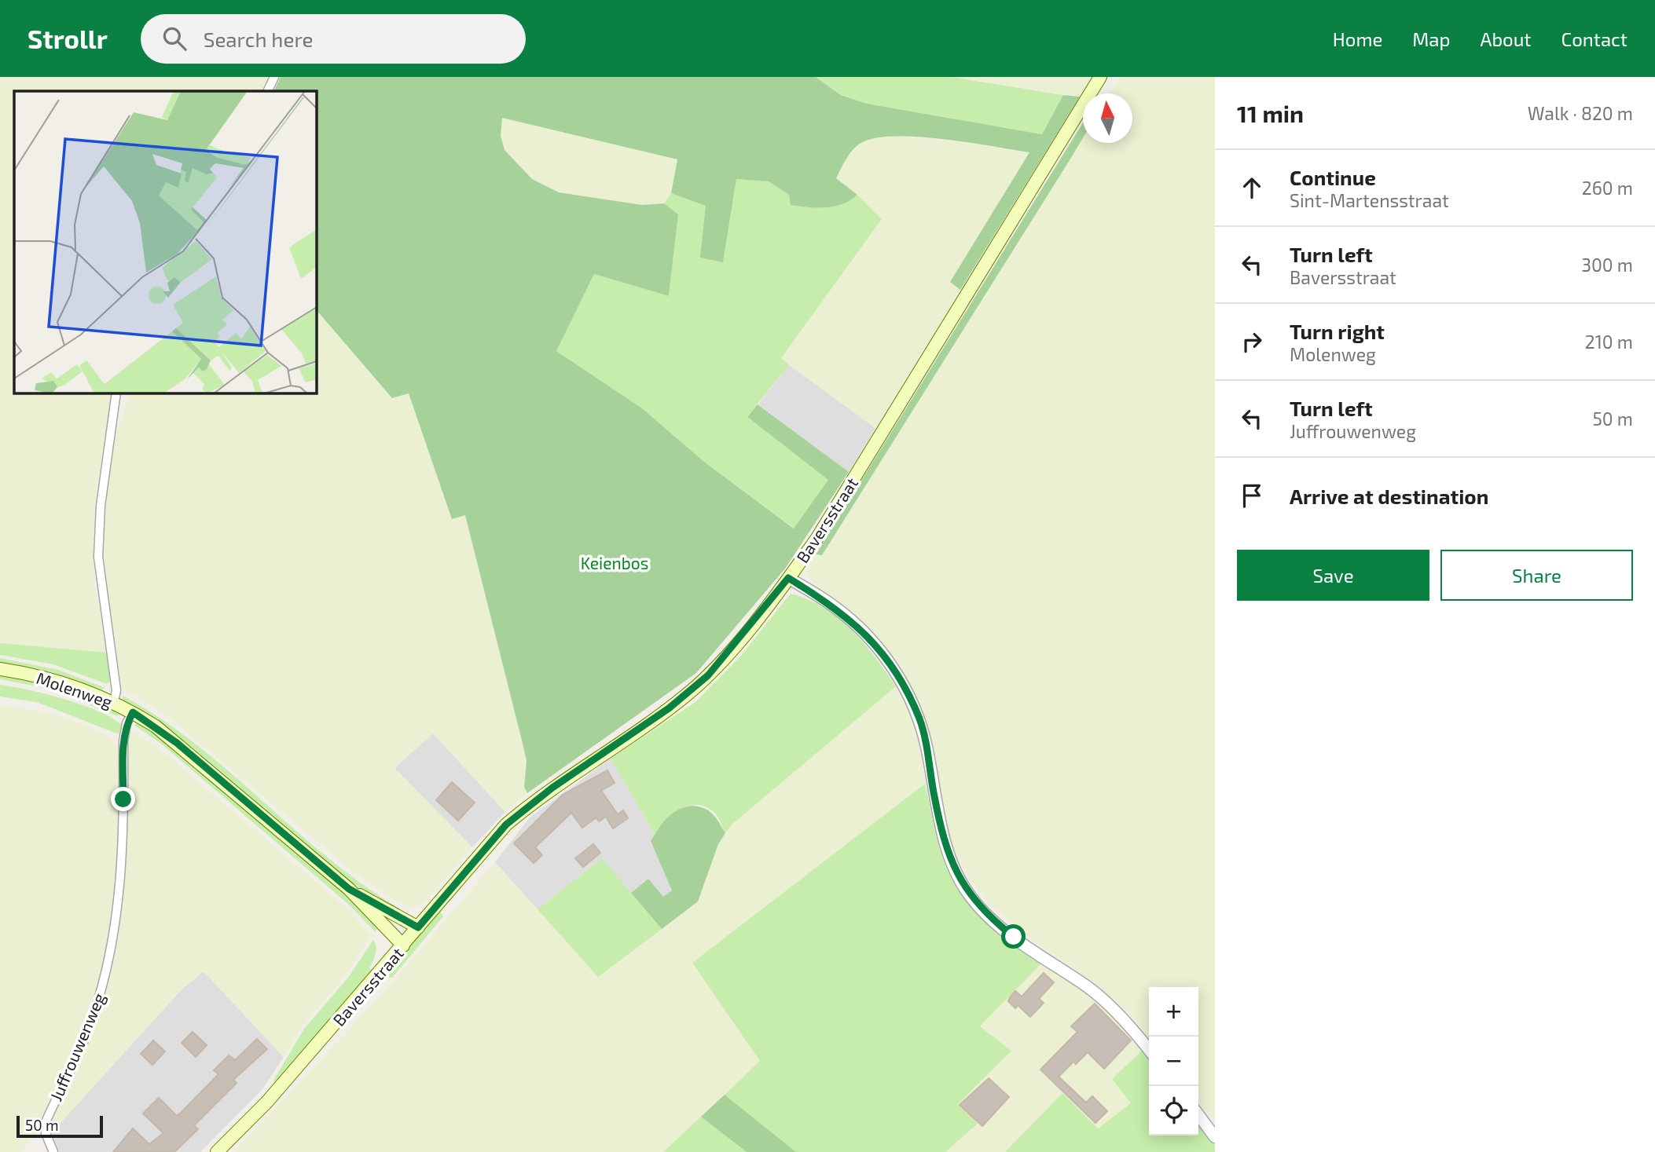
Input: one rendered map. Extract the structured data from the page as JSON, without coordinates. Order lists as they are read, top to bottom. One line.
{"streets":{"main road":["Baversstraat","Molenweg"],"street":["Juffrouwenweg"]},"crossings":[["Baversstraat","Molenweg"],["Molenweg","Juffrouwenweg"]],"parks":["Keienbos"],"scale_bar":"50 m","north":"top","page":{"header":"Strollr","search":"Search here","nav":["Home","Map","About","Contact"],"heading":["11 min","Walk · 820 m"],"list":[["Continue","Sint-Martensstraat","260 m"],["Turn left","Baversstraat","300 m"],["Turn right","Molenweg","210 m"],["Turn left","Juffrouwenweg","50 m"],"Arrive at destination"],"buttons":["Save","Share"],"map_buttons":["+","−"],"scale":"50 m"}}
